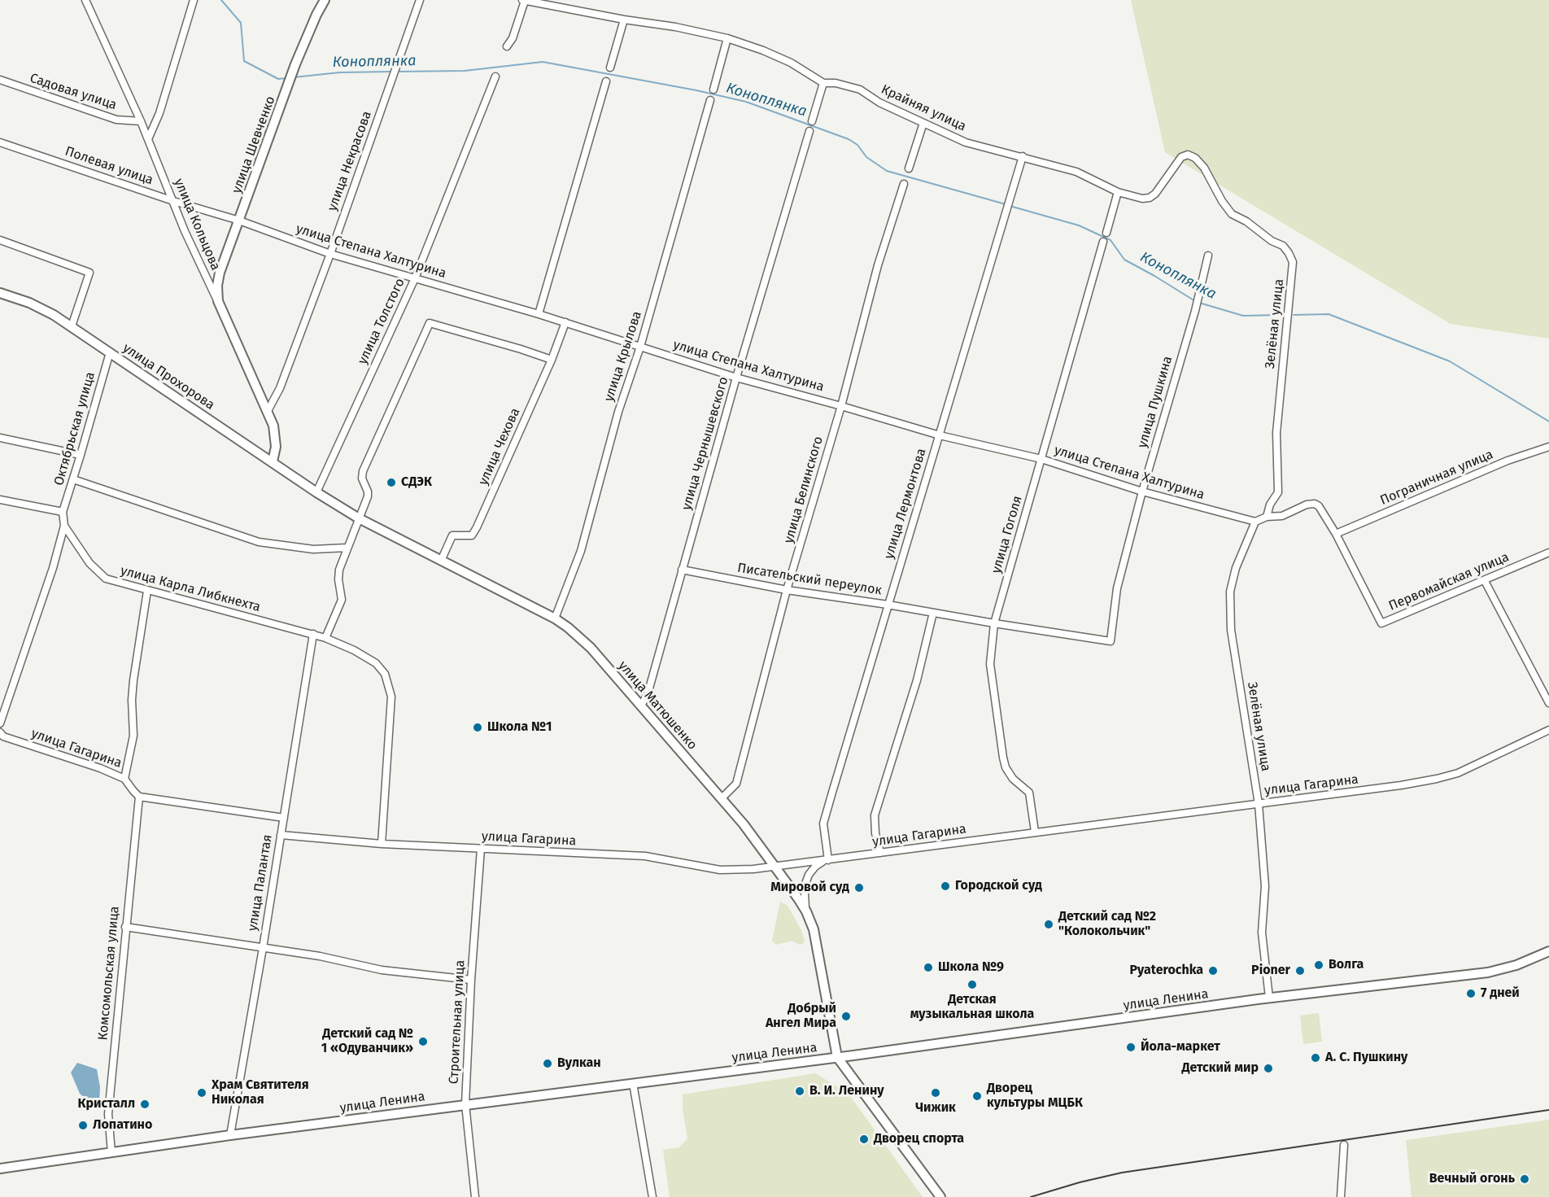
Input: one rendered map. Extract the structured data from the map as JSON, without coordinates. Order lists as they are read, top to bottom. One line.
{"streets":{"main road":["улица Шевченко","улица Кольцова","улица Прохорова","улица Матюшенко","улица Ленина"],"street":["Садовая улица","Крайняя улица","улица Некрасова","Полевая улица","улица Степана Халтурина","улица Толстого","Зелёная улица","улица Крылова","улица Пушкина","Октябрьская улица","улица Чернышевского","улица Чехова","Пограничная улица","улица Белинского","улица Лермонтова","улица Гоголя","Писательский переулок","Первомайская улица","улица Карла Либкнехта","улица Гагарина","улица Палантая","Комсомольская улица","Строительная улица"]},"crossings":[["Садовая улица","улица Кольцова"],["Крайняя улица","Зелёная улица"],["Крайняя улица","улица Лермонтова"],["улица Шевченко","Полевая улица"],["улица Шевченко","улица Кольцова"],["улица Шевченко","улица Степана Халтурина"],["улица Некрасова","улица Кольцова"],["улица Некрасова","улица Степана Халтурина"],["Полевая улица","улица Кольцова"],["Полевая улица","улица Степана Халтурина"],["улица Кольцова","улица Прохорова"],["улица Степана Халтурина","улица Толстого"],["улица Степана Халтурина","Зелёная улица"],["улица Степана Халтурина","улица Крылова"],["улица Степана Халтурина","улица Пушкина"],["улица Степана Халтурина","улица Чернышевского"],["улица Степана Халтурина","улица Чехова"],["улица Степана Халтурина","улица Белинского"],["улица Степана Халтурина","улица Лермонтова"],["улица Степана Халтурина","улица Гоголя"],["улица Степана Халтурина","Первомайская улица"],["улица Толстого","улица Прохорова"],["улица Толстого","улица Матюшенко"],["Зелёная улица","Первомайская улица"],["Зелёная улица","улица Гагарина"],["Зелёная улица","улица Ленина"],["улица Крылова","улица Матюшенко"],["улица Прохорова","Октябрьская улица"],["улица Прохорова","улица Матюшенко"],["улица Пушкина","Писательский переулок"],["Октябрьская улица","улица Карла Либкнехта"],["улица Чернышевского","Писательский переулок"],["улица Чернышевского","улица Матюшенко"],["улица Чехова","улица Матюшенко"],["Пограничная улица","Первомайская улица"],["улица Белинского","Писательский переулок"],["улица Белинского","улица Матюшенко"],["улица Лермонтова","Писательский переулок"],["улица Лермонтова","улица Гагарина"],["улица Гоголя","Писательский переулок"],["улица Гоголя","улица Гагарина"],["улица Карла Либкнехта","улица Палантая"],["улица Матюшенко","улица Гагарина"],["улица Матюшенко","улица Ленина"],["улица Гагарина","улица Палантая"],["улица Гагарина","Комсомольская улица"],["улица Гагарина","Строительная улица"],["улица Палантая","улица Ленина"],["Комсомольская улица","улица Ленина"],["улица Ленина","Строительная улица"]],"water":["Коноплянка"],"places":["СДЭК","Школа №1","Городской суд","Мировой суд","Детский сад №2 \"Колокольчик\"","Волга","Школа №9","Pyaterochka","Pioner","Детская музыкальная школа","7 дней","Добрый Ангел Мира","Детский сад № 1 «Одуванчик»","Йола-маркет","А. С. Пушкину","Вулкан","Детский мир","В. И. Ленину","Храм Святителя Николая","Чижик","Дворец культуры МЦБК","Кристалл","Лопатино","Дворец спорта","Вечный огонь"]}
